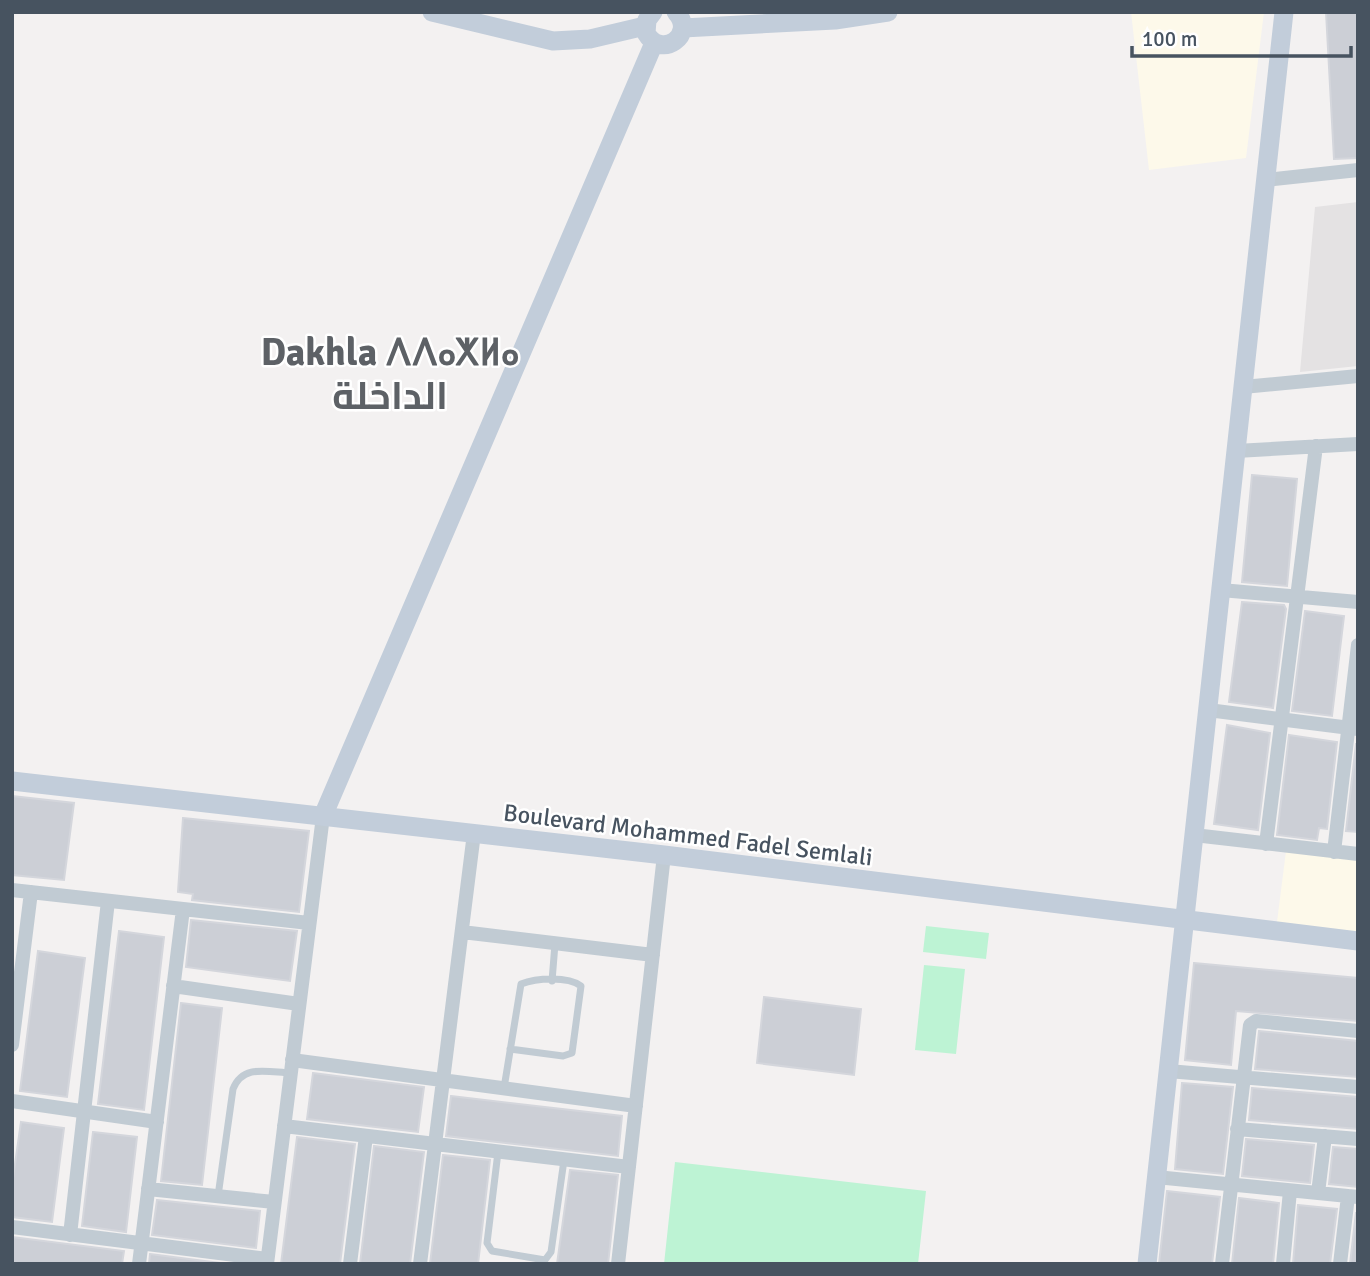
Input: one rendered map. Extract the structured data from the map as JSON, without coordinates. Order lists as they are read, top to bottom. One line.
{"streets":{"street":["Boulevard Mohammed Fadel Semlali"]},"districts":["Dakhla ⴷⴷⴰⵅⵍⴰ الداخلة"],"scale_bar":"100 m"}
